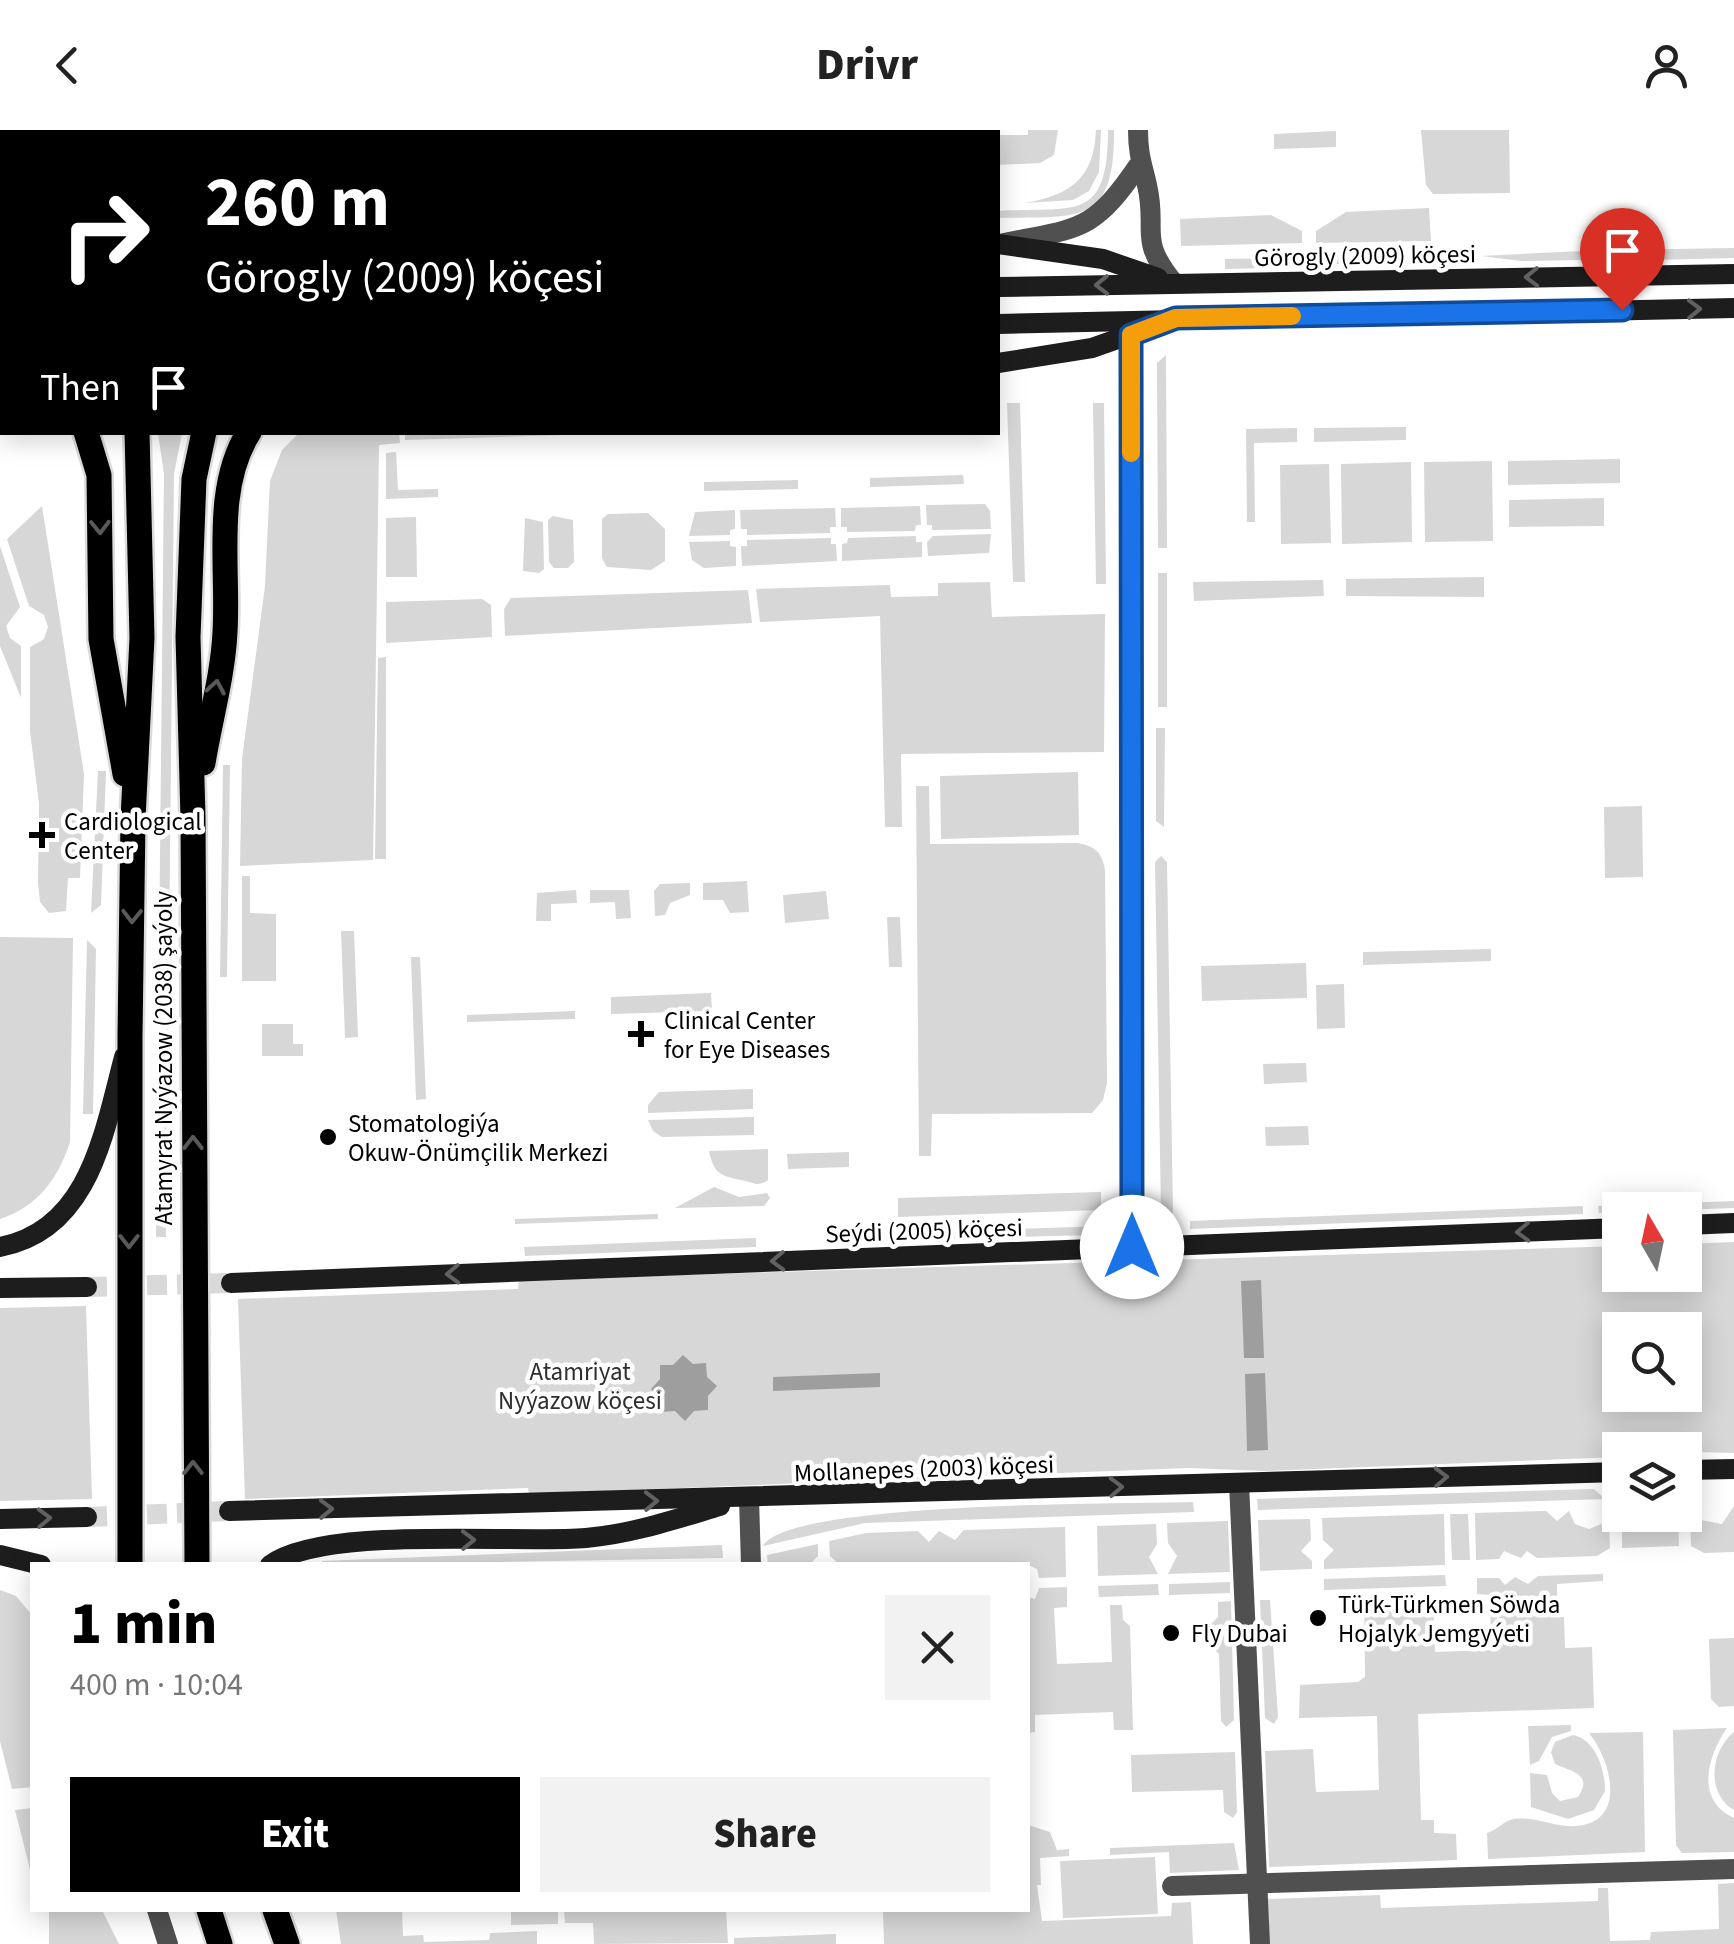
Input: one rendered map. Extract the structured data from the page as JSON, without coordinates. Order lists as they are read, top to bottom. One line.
{"streets":{"main road":["Atamyrat Nyýazow (2038) şaýoly"],"street":["Görogly (2009) köçesi","Seýdi (2005) köçesi","Mollanepes (2003) köçesi"]},"one_way":["Seýdi (2005) köçesi"],"parks":["Atamriyat Nyýazow köçesi"],"places":{"health":["Cardiological Center","Clinical Center for Eye Diseases"],"other":["Stomatologiýa Okuw-Önümçilik Merkezi","Türk-Türkmen Söwda Hojalyk Jemgyýeti","Fly Dubai"]},"north":"top","page":{"header":"Drivr","turn":["260 m","Görogly (2009) köçesi"],"then":"Then","heading":["1 min","400 m · 10:04"],"buttons":["Exit","Share"]}}
